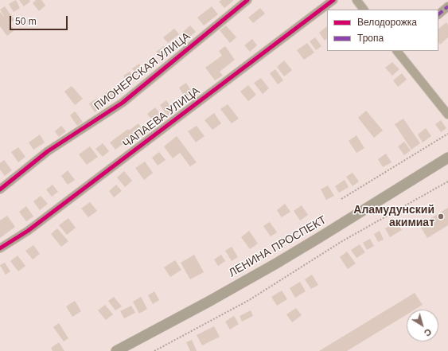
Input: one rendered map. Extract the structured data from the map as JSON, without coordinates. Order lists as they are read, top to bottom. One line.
{"streets":{"main road":["ЛЕНИНА ПРОСПЕКТ"],"street":["ПИОНЕРСКАЯ УЛИЦА","ЧАПАЕВА УЛИЦА"]},"places":["Аламудунский акимиат"],"legend":["Велодорожка","Тропа"],"scale_bar":"50 m","north":"bottom right"}
